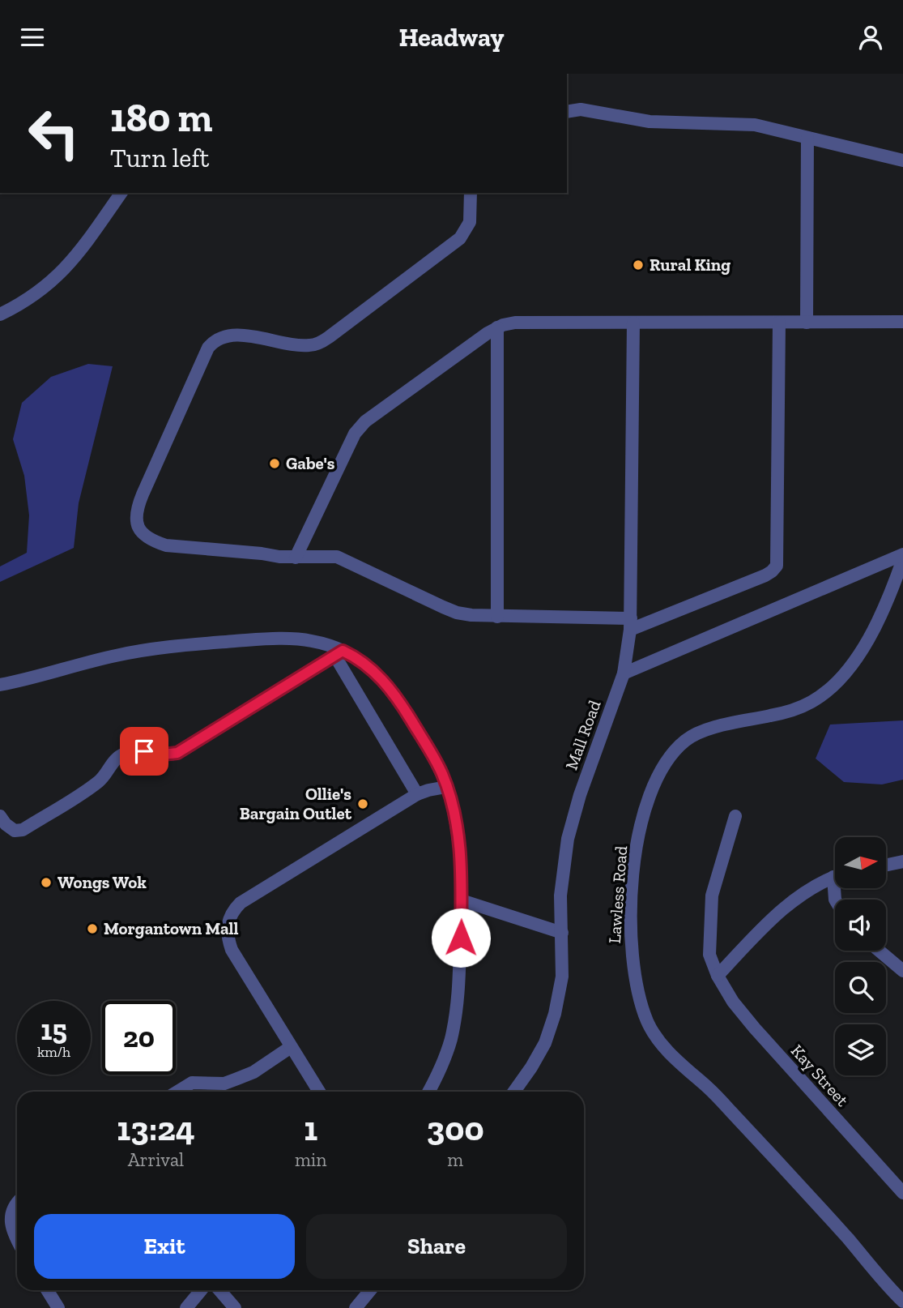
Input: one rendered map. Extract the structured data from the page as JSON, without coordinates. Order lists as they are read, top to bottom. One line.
{"streets":{"street":["Mall Road","Lawless Road","Kay Street"]},"places":["Rural King","Gabe's","Ollie's Bargain Outlet","Wongs Wok","Morgantown Mall"],"north":"right","page":{"header":"Headway","turn":["180 m","Turn left"],"speed":"15 km/h","limit":"20","eta":["13:24","Arrival","1","min","300","m"],"buttons":["Exit","Share"]}}
